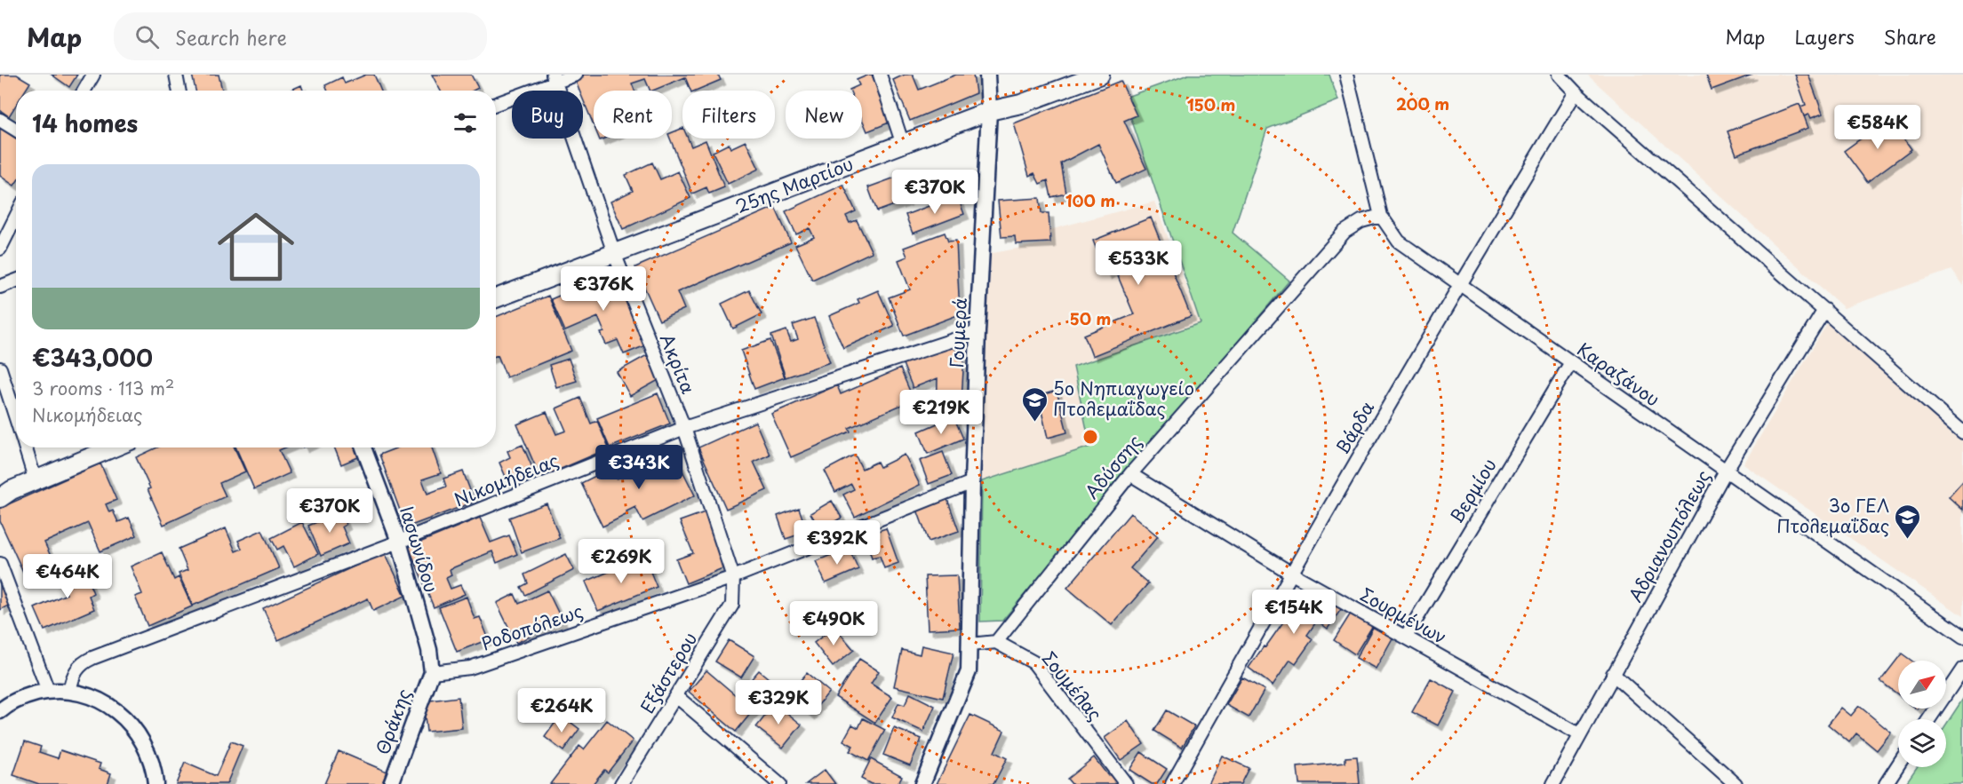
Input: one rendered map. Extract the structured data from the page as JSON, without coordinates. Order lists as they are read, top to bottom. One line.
{"streets":{"main road":["25ης Μαρτίου"],"street":["Γουμερά","Ακρίτα","Καραζάνου","Βάρδα","Αδύσσης","Νικομήδειας","Βερμίου","Αδριανουπόλεως","Ιασωνίδου","Σουρμένων","Ροδοπόλεως","Εξάστερου","Σουμέλας","Θράκης"]},"crossings":[["25ης Μαρτίου","Γουμερά"],["25ης Μαρτίου","Ακρίτα"],["Γουμερά","Νικομήδειας"],["Γουμερά","Ροδοπόλεως"],["Ακρίτα","Νικομήδειας"],["Ακρίτα","Ροδοπόλεως"],["Ακρίτα","Εξάστερου"],["Καραζάνου","Βάρδα"],["Καραζάνου","Αδύσσης"],["Καραζάνου","Βερμίου"],["Καραζάνου","Αδριανουπόλεως"],["Βάρδα","Σουρμένων"],["Αδύσσης","Σουρμένων"],["Αδύσσης","Σουμέλας"],["Νικομήδειας","Ιασωνίδου"],["Βερμίου","Σουρμένων"],["Αδριανουπόλεως","Σουρμένων"],["Ιασωνίδου","Ροδοπόλεως"],["Ιασωνίδου","Θράκης"],["Ροδοπόλεως","Εξάστερου"],["Ροδοπόλεως","Θράκης"]],"places":{"school or university":["5ο Νηπιαγωγείο Πτολεμαΐδας","3ο ΓΕΛ Πτολεμαΐδας"]},"north":"top right","page":{"header":"Map","search":"Search here","nav":["Map","Layers","Share"],"chip":["Buy","Rent","Filters","New"],"heading":"14 homes","price":["€584K","€370K","€533K","€376K","€219K","€343K","€370K","€392K","€269K","€464K","€154K","€490K","€329K","€264K"],"list":[{"name":"€343,000","note":"3 rooms · 113 m² · Νικομήδειας"}]},"rings":["200 m","150 m","100 m","50 m"]}
